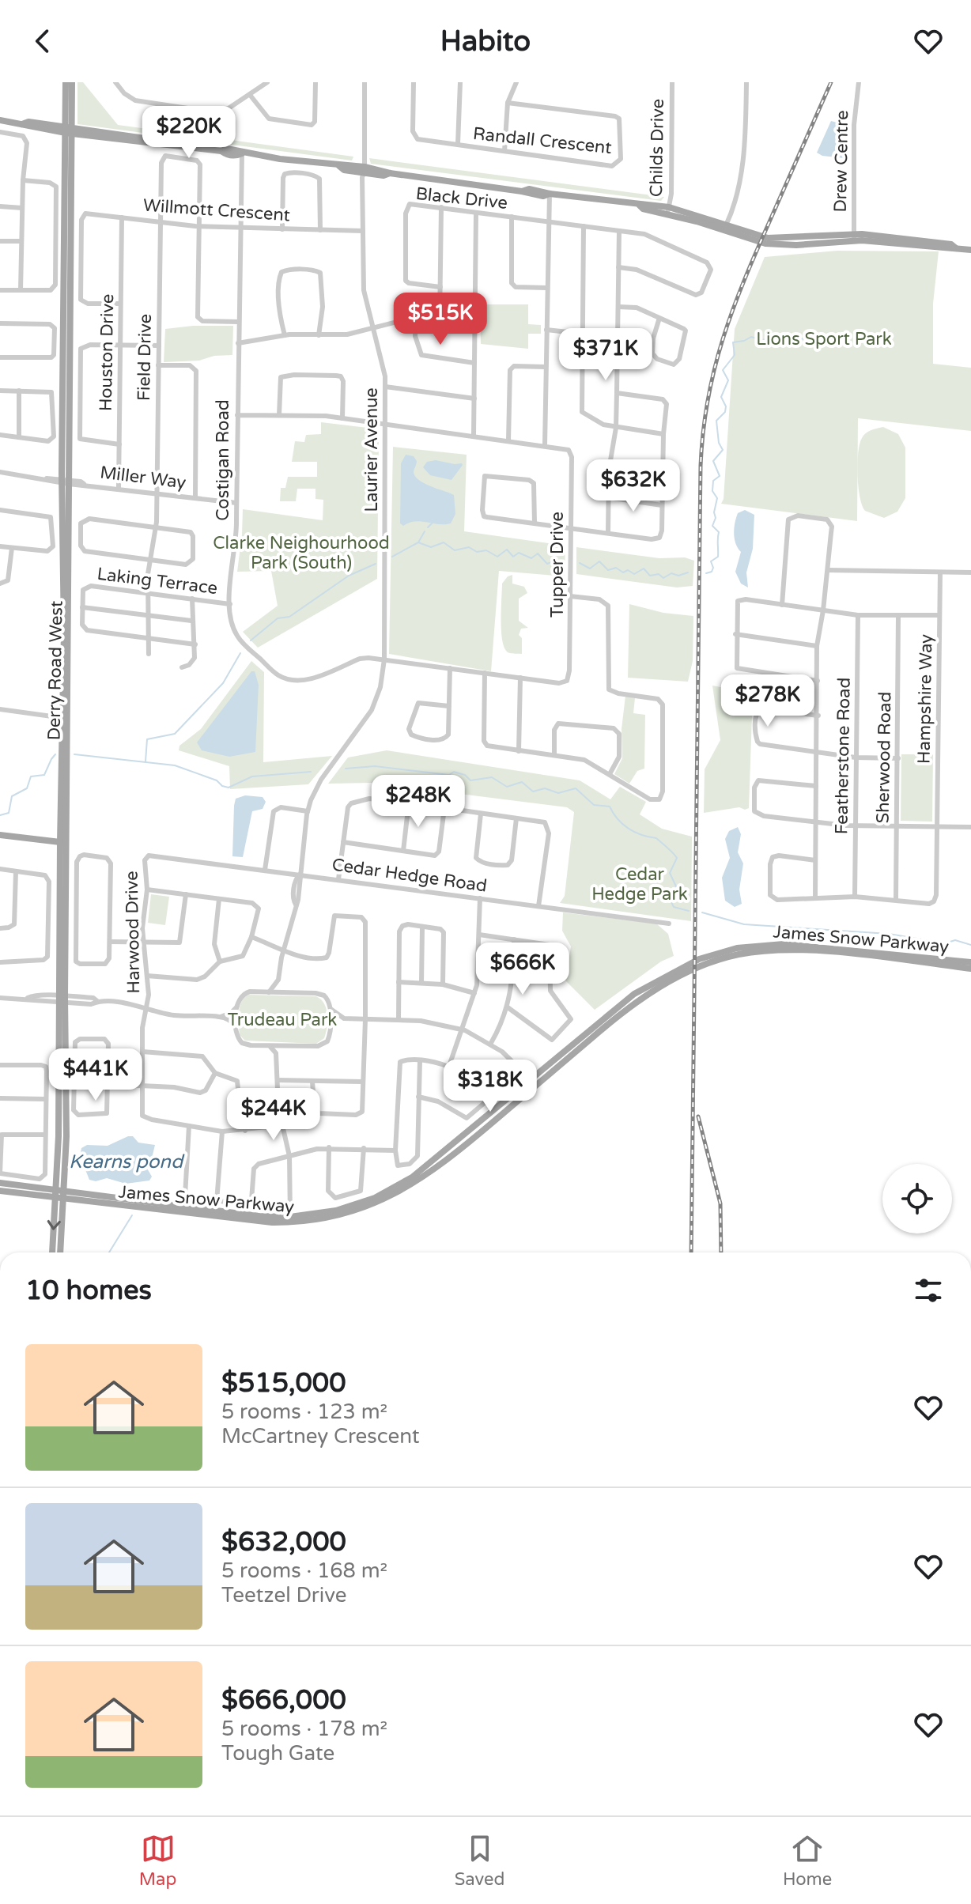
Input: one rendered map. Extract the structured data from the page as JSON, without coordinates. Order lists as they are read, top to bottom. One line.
{"streets":{"main road":["Derry Road West","James Snow Parkway"],"street":["Randall Crescent","Childs Drive","Drew Centre","Black Drive","Willmott Crescent","Houston Drive","Field Drive","Laurier Avenue","Costigan Road","Miller Way","Tupper Drive","Laking Terrace","Hampshire Way","Featherstone Road","Sherwood Road","Cedar Hedge Road","Harwood Drive"]},"crossings":[["Willmott Crescent","Houston Drive"],["Willmott Crescent","Field Drive"],["Willmott Crescent","Laurier Avenue"],["Willmott Crescent","Costigan Road"],["Houston Drive","Miller Way"],["Field Drive","Miller Way"],["Field Drive","Laking Terrace"],["Laurier Avenue","Costigan Road"],["Laurier Avenue","Tupper Drive"],["Laurier Avenue","Cedar Hedge Road"],["Costigan Road","Miller Way"],["Costigan Road","Tupper Drive"],["Costigan Road","Laking Terrace"],["Miller Way","Derry Road West"],["Derry Road West","James Snow Parkway"],["Hampshire Way","Sherwood Road"],["Cedar Hedge Road","Harwood Drive"]],"water":["Kearns pond"],"parks":["Lions Sport Park","Clarke Neighourhood Park (South)","Cedar Hedge Park","Trudeau Park"],"page":{"header":"Habito","price":["$220K","$515K","$371K","$632K","$278K","$248K","$666K","$441K","$318K","$244K"],"heading":"10 homes","list":[{"name":"$515,000","note":"5 rooms · 123 m² · McCartney Crescent"},{"name":"$632,000","note":"5 rooms · 168 m² · Teetzel Drive"},{"name":"$666,000","note":"5 rooms · 178 m² · Tough Gate"}],"tabs":["Map","Saved","Home"]}}
